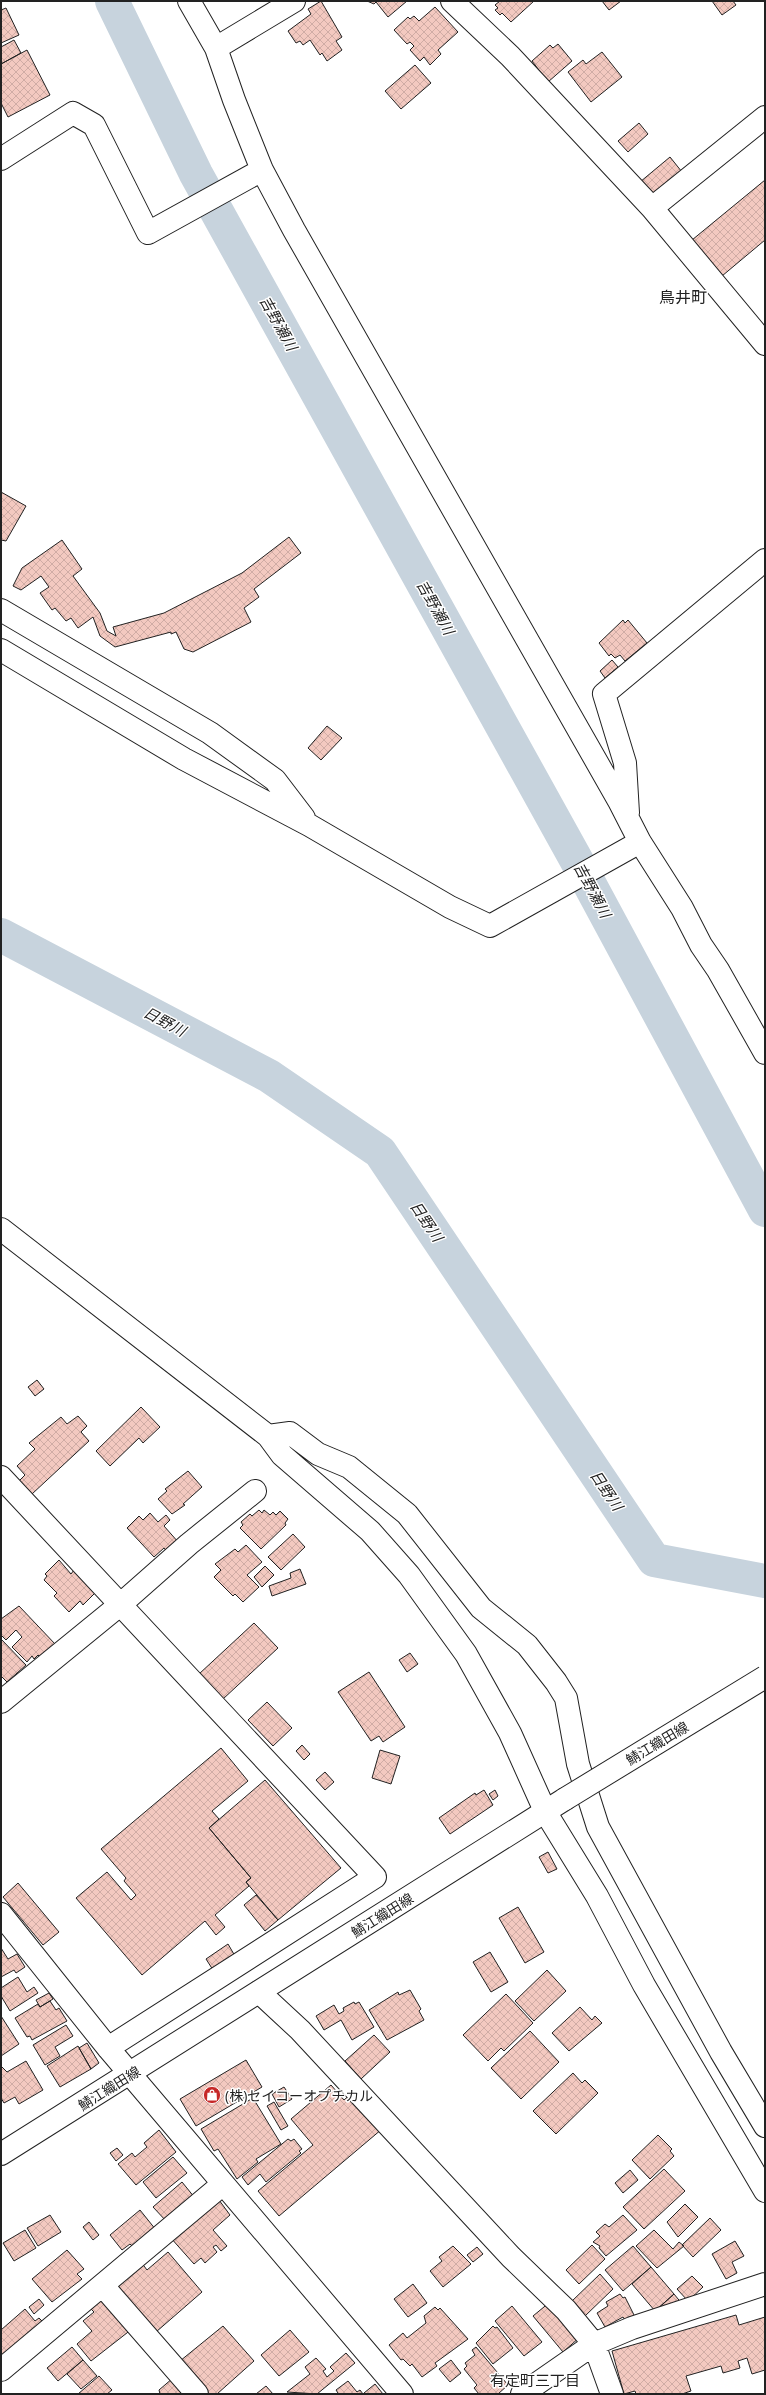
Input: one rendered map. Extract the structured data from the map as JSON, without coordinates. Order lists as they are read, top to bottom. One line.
{"streets":{"street":["鯖江織田線"]},"districts":["鳥井町","有定町三丁目"],"water":["吉野瀬川","日野川"],"places":{"shop":["(株)セイコーオプチカル"]}}
